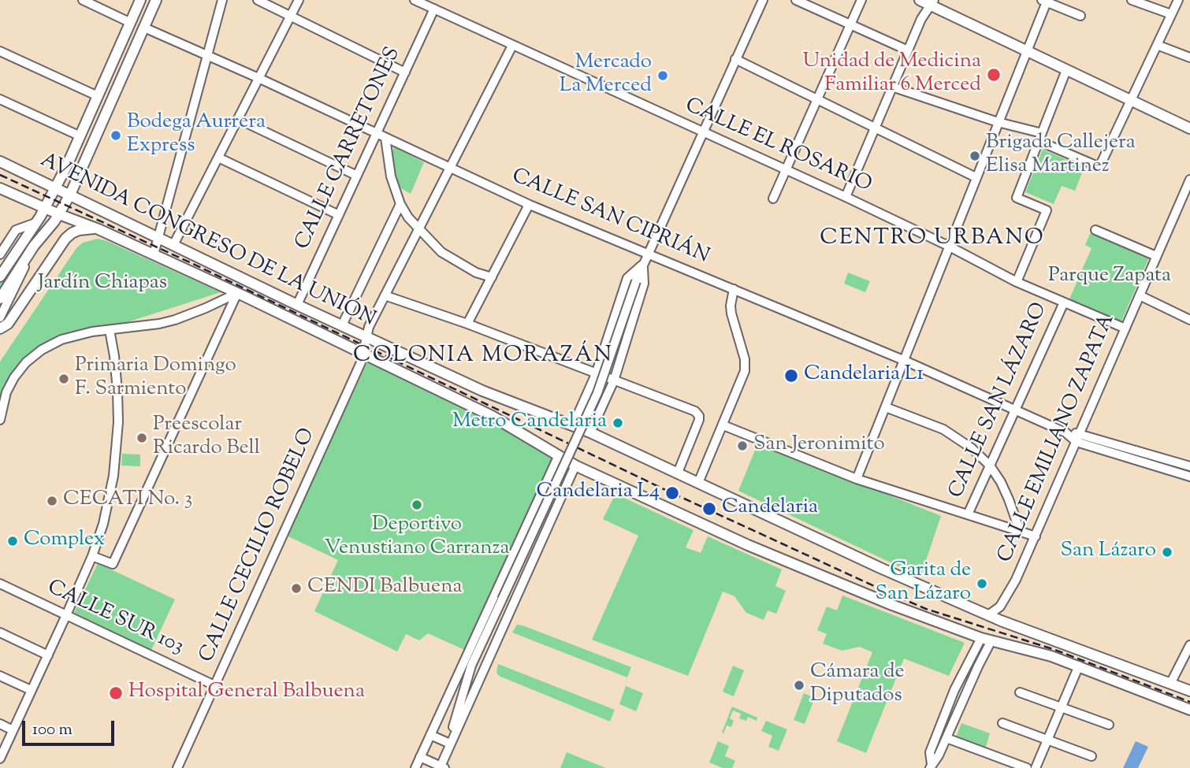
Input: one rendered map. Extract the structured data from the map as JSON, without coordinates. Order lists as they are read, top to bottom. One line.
{"streets":{"main road":["AVENIDA CONGRESO DE LA UNIÓN"],"street":["CALLE EL ROSARIO","CALLE CARRETONES","CALLE SAN CIPRIÁN","CALLE SAN LÁZARO","CALLE EMILIANO ZAPATA","CALLE CECILIO ROBELO","CALLE SUR 103"]},"crossings":[["CALLE EL ROSARIO","CALLE CARRETONES"],["CALLE EL ROSARIO","CALLE SAN LÁZARO"],["CALLE EL ROSARIO","CALLE EMILIANO ZAPATA"],["CALLE EL ROSARIO","CALLE CECILIO ROBELO"],["CALLE CARRETONES","CALLE SAN CIPRIÁN"],["CALLE CARRETONES","AVENIDA CONGRESO DE LA UNIÓN"],["CALLE SAN CIPRIÁN","CALLE SAN LÁZARO"],["CALLE SAN CIPRIÁN","CALLE EMILIANO ZAPATA"],["CALLE SAN CIPRIÁN","CALLE CECILIO ROBELO"],["AVENIDA CONGRESO DE LA UNIÓN","CALLE EMILIANO ZAPATA"],["AVENIDA CONGRESO DE LA UNIÓN","CALLE CECILIO ROBELO"],["CALLE CECILIO ROBELO","CALLE SUR 103"]],"districts":["CENTRO URBANO","COLONIA MORAZÁN"],"parks":["Parque Zapata","Jardín Chiapas"],"places":["Unidad de Medicina Familiar 6 Merced","Mercado La Merced","Bodega Aurrera Express","Brigada Callejera Elisa Martinez","Candelaria L1","Primaria Domingo F. Sarmiento","Metro Candelaria","Preescolar Ricardo Bell","San Jeronimito","Candelaria L4","CECATI No. 3","Deportivo Venustiano Carranza","Candelaria","Complex","San Lázaro","Garita de San Lázaro","CENDI Balbuena","Cámara de Diputados","Hospital General Balbuena"],"scale_bar":"100 m"}
